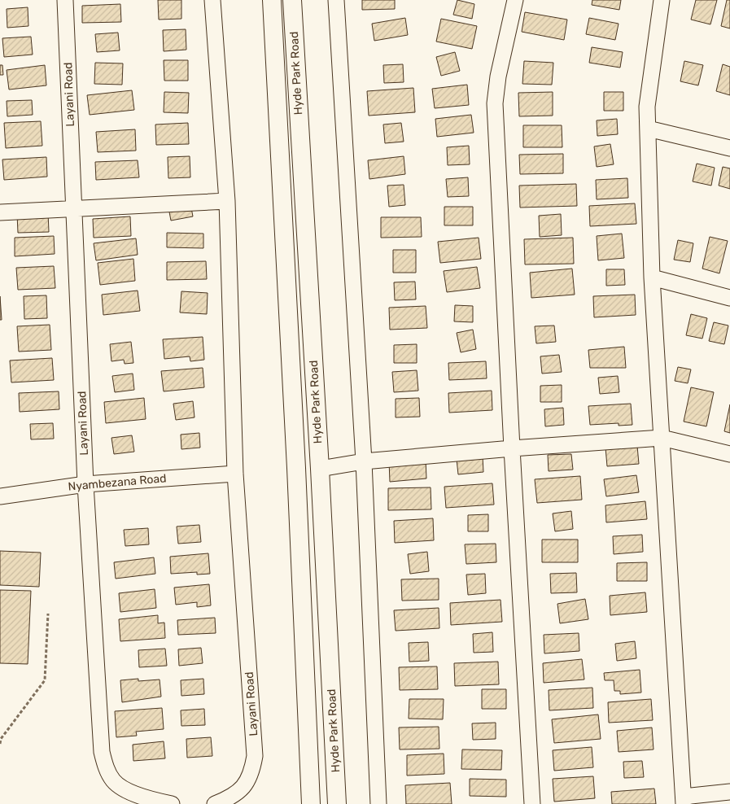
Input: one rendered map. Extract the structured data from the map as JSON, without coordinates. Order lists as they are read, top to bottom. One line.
{"streets":{"street":["Hyde Park Road","Layani Road","Nyambezana Road"]},"crossings":[["Layani Road","Nyambezana Road"]]}
